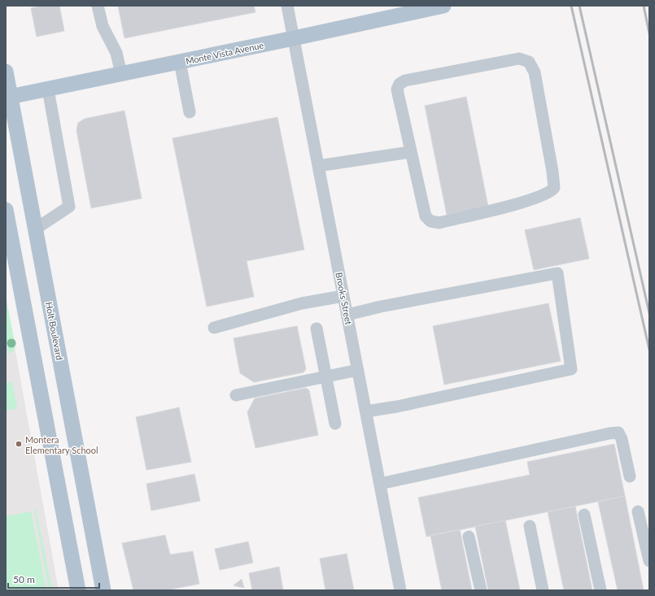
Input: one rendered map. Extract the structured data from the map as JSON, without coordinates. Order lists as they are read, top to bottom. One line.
{"streets":{"main road":["Monte Vista Avenue","Holt Boulevard"],"street":["Brooks Street"]},"crossings":[["Monte Vista Avenue","Brooks Street"],["Monte Vista Avenue","Holt Boulevard"]],"places":["Montera Elementary School"],"scale_bar":"50 m"}
